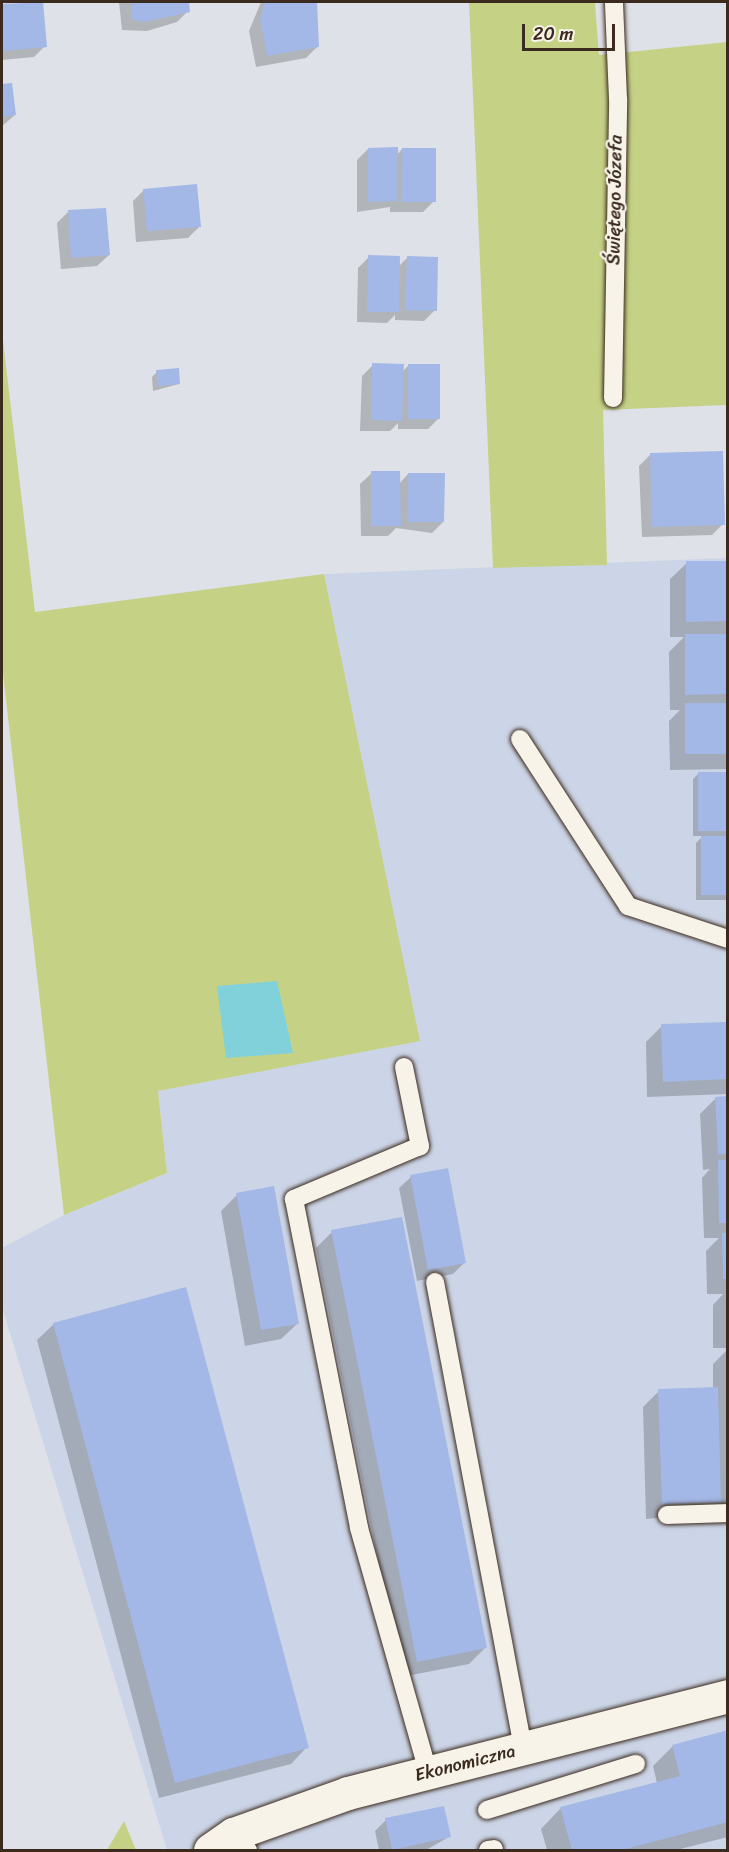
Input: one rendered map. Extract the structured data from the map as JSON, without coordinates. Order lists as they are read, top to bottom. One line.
{"streets":{"street":["Ekonomiczna"],"lane":["Świętego Józefa"]},"scale_bar":"20 m"}
